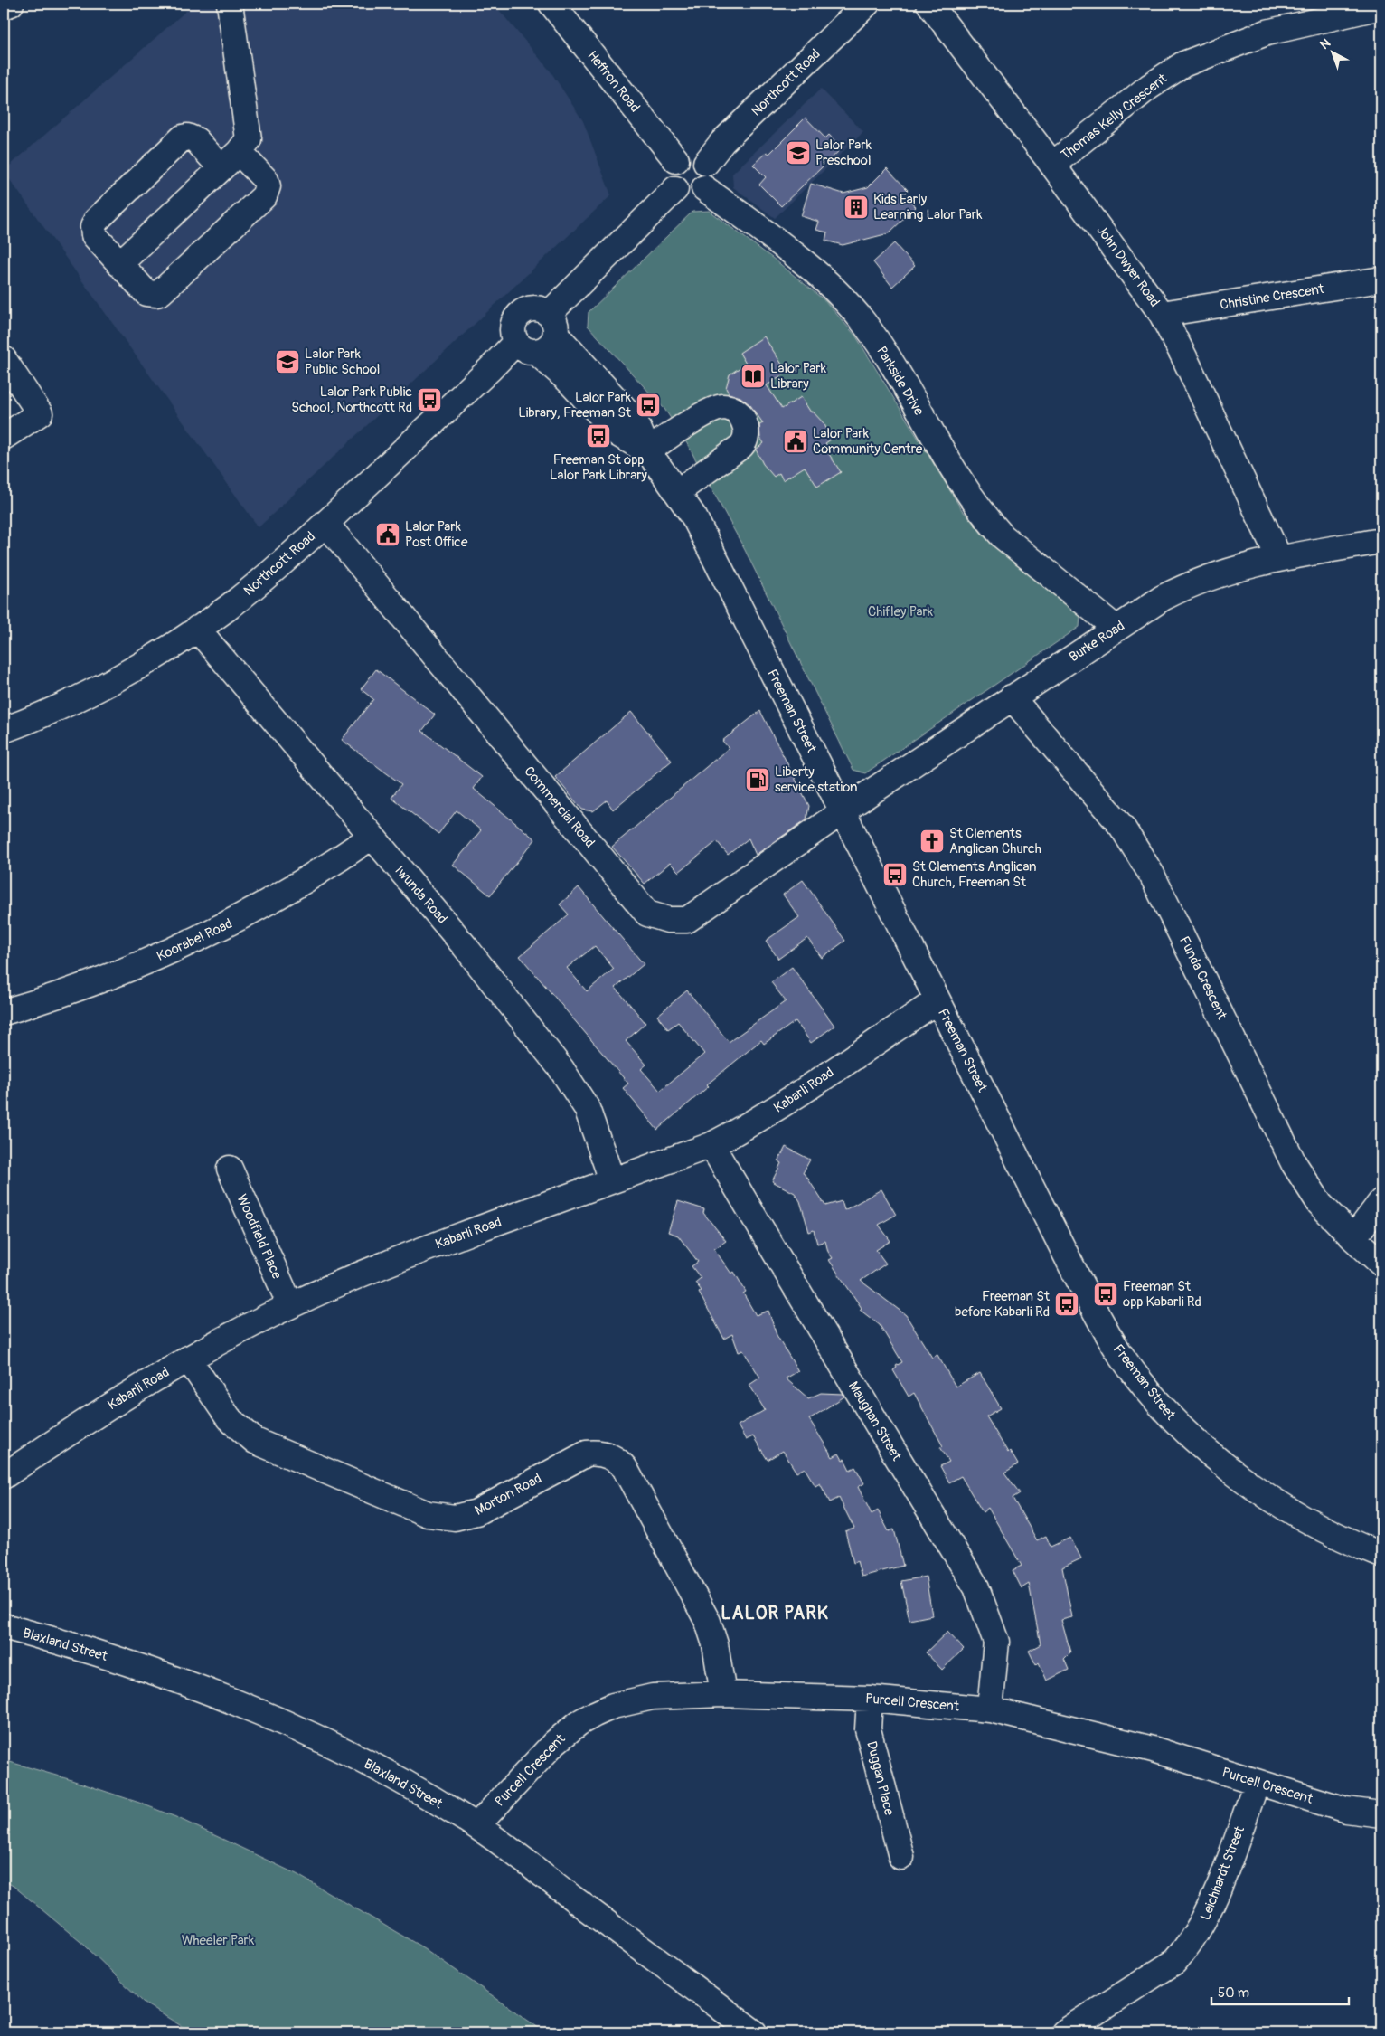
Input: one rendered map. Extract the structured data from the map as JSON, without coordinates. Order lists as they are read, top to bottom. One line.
{"streets":{"street":["Heffron Road","Northcott Road","Thomas Kelly Crescent","John Dwyer Road","Christine Crescent","Parkside Drive","Burke Road","Freeman Street","Commercial Road","Iwunda Road","Koorabel Road","Funda Crescent","Kabarli Road","Woodfield Place","Maughan Street","Morton Road","Blaxland Street","Purcell Crescent","Duggan Place","Leichhardt Street"]},"crossings":[["Heffron Road","Northcott Road"],["Heffron Road","Parkside Drive"],["Northcott Road","Parkside Drive"],["Northcott Road","Freeman Street"],["Northcott Road","Commercial Road"],["Northcott Road","Iwunda Road"],["Thomas Kelly Crescent","John Dwyer Road"],["John Dwyer Road","Christine Crescent"],["John Dwyer Road","Burke Road"],["Parkside Drive","Burke Road"],["Burke Road","Freeman Street"],["Burke Road","Commercial Road"],["Burke Road","Funda Crescent"],["Freeman Street","Commercial Road"],["Freeman Street","Kabarli Road"],["Iwunda Road","Koorabel Road"],["Iwunda Road","Kabarli Road"],["Kabarli Road","Woodfield Place"],["Kabarli Road","Maughan Street"],["Kabarli Road","Morton Road"],["Maughan Street","Purcell Crescent"],["Morton Road","Purcell Crescent"],["Blaxland Street","Purcell Crescent"],["Purcell Crescent","Duggan Place"],["Purcell Crescent","Leichhardt Street"]],"districts":["LALOR PARK"],"parks":["Chifley Park","Wheeler Park"],"places":{"school or university":["Lalor Park Preschool","Lalor Park Public School"],"building":["Kids Early Learning Lalor Park"],"library":["Lalor Park Library"],"bus stop":["Lalor Park Public School, Northcott Rd","Lalor Park Library, Freeman St","Freeman St opp Lalor Park Library","St Clements Anglican Church, Freeman St","Freeman St opp Kabarli Rd","Freeman St before Kabarli Rd"],"public building":["Lalor Park Community Centre","Lalor Park Post Office"],"fuel station":["Liberty service station"],"church":["St Clements Anglican Church"]},"scale_bar":"50 m","north":"top left"}
